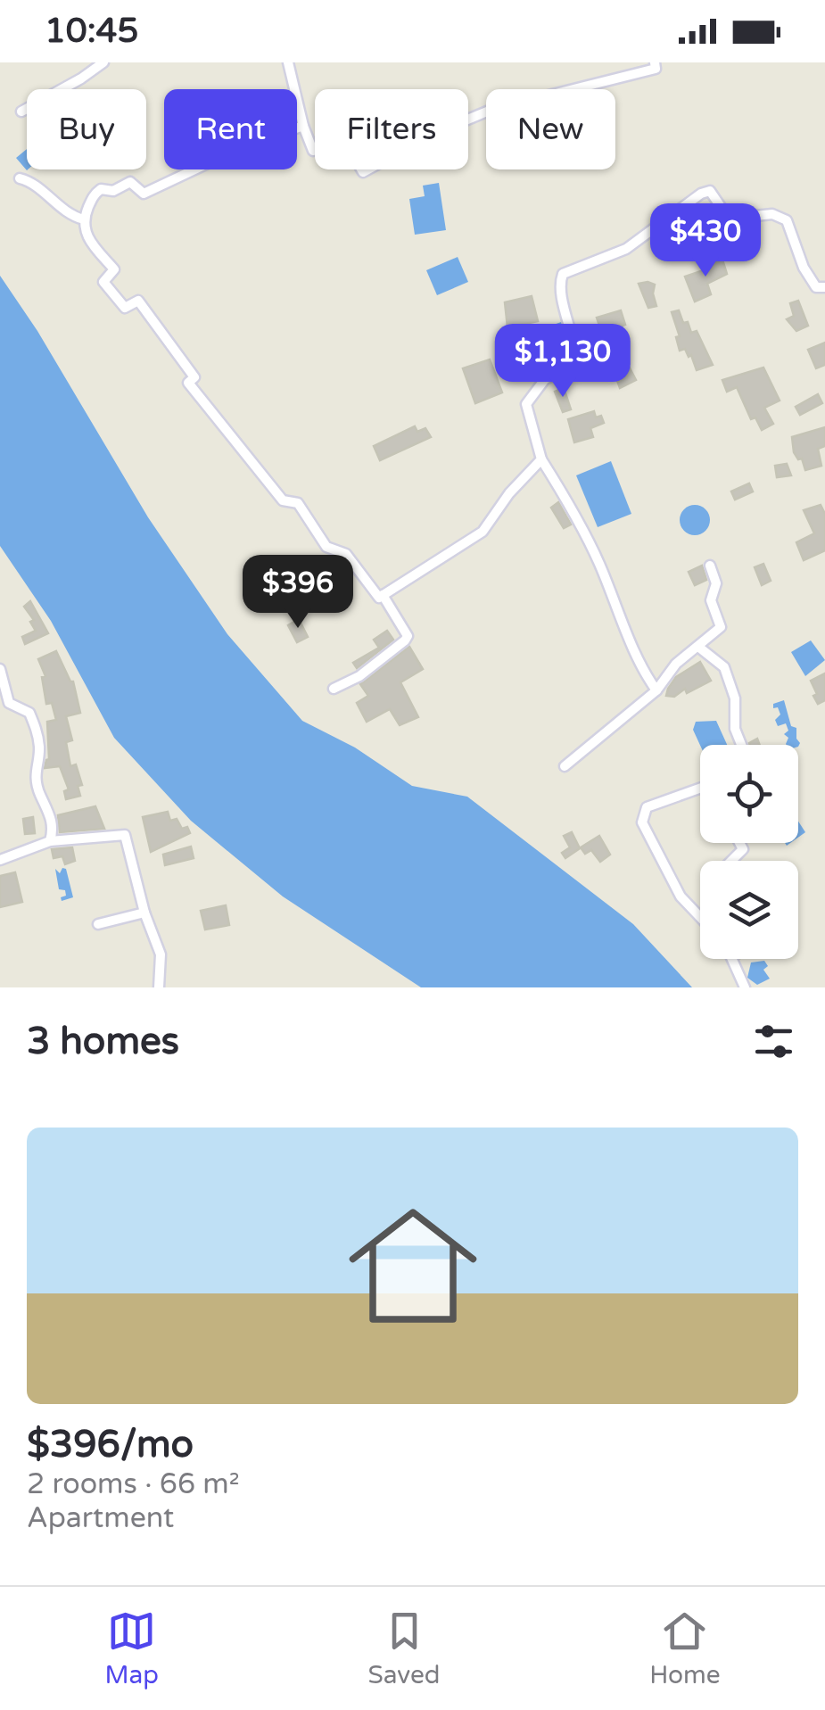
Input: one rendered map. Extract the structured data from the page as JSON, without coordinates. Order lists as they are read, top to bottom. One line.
{"page":{"status":"10:45","chip":["Buy","Rent","Filters","New"],"price":["$430","$1,130","$396"],"heading":"3 homes","list":[{"name":"$396/mo","note":"2 rooms · 66 m² · Apartment"}],"tabs":["Map","Saved","Home"]}}
